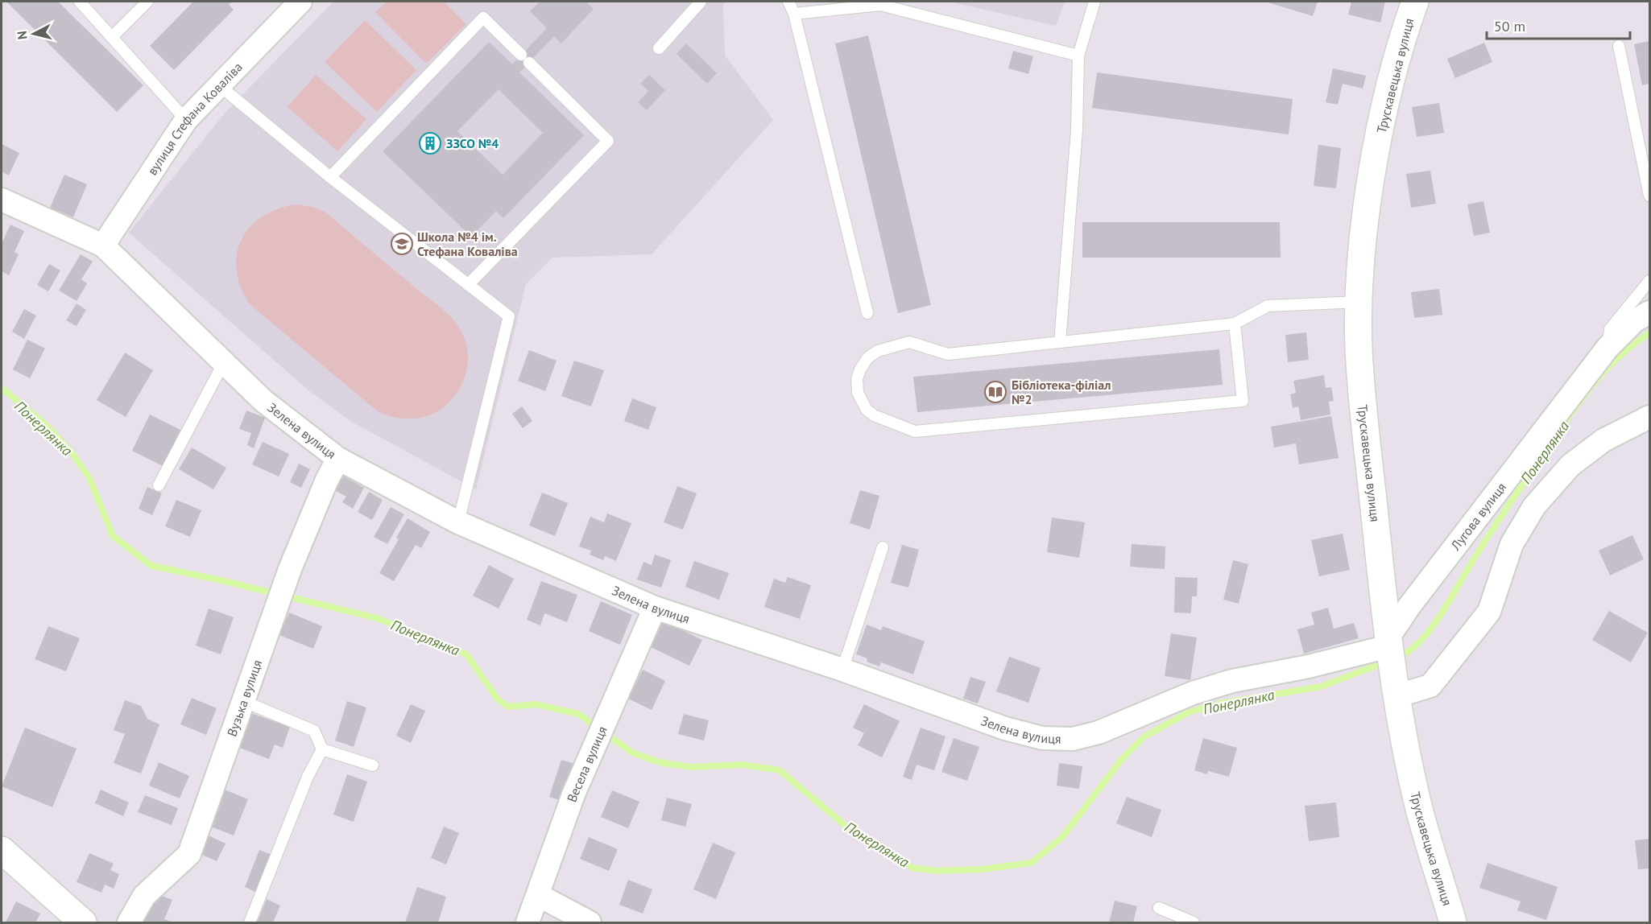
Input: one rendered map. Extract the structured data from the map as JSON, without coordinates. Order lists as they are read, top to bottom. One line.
{"streets":{"main road":["Трускавецька вулиця"],"street":["вулиця Стефана Коваліва","Зелена вулиця","Лугова вулиця","Вузька вулиця","Весела вулиця"]},"crossings":[["Трускавецька вулиця","Зелена вулиця"],["Трускавецька вулиця","Лугова вулиця"],["вулиця Стефана Коваліва","Зелена вулиця"],["Зелена вулиця","Лугова вулиця"],["Зелена вулиця","Вузька вулиця"],["Зелена вулиця","Весела вулиця"]],"water":["Понерлянка"],"places":{"building":["ЗЗСО №4"],"school or university":["Школа №4 ім. Стефана Коваліва"],"library":["Бібліотека-філіал №2"]},"scale_bar":"50 m","north":"left"}
